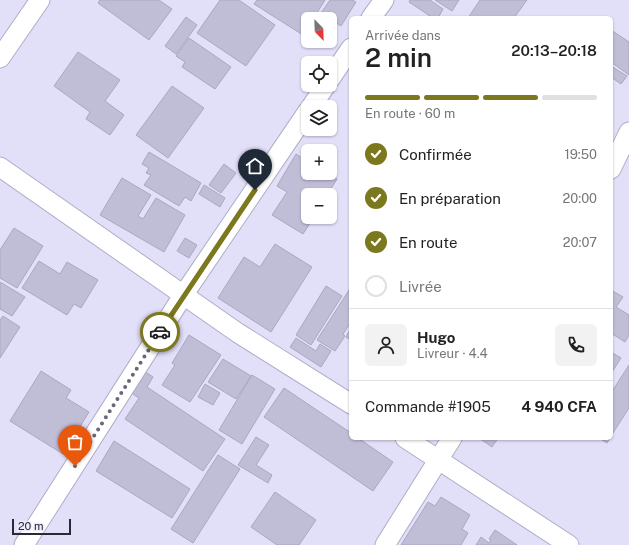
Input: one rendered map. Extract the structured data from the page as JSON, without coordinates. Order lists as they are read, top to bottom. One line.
{"scale_bar":"20 m","north":"bottom right","page":{"map_buttons":["+","−"],"heading":["2 min","Arrivée dans","20:13–20:18"],"panel":["Hugo","Livreur · 4.4","Commande #1905","4 940 CFA"],"bar":"En route · 60 m","list":[["Confirmée","19:50"],["En préparation","20:00"],["En route","20:07"],"Livrée"],"scale":"20 m"}}
